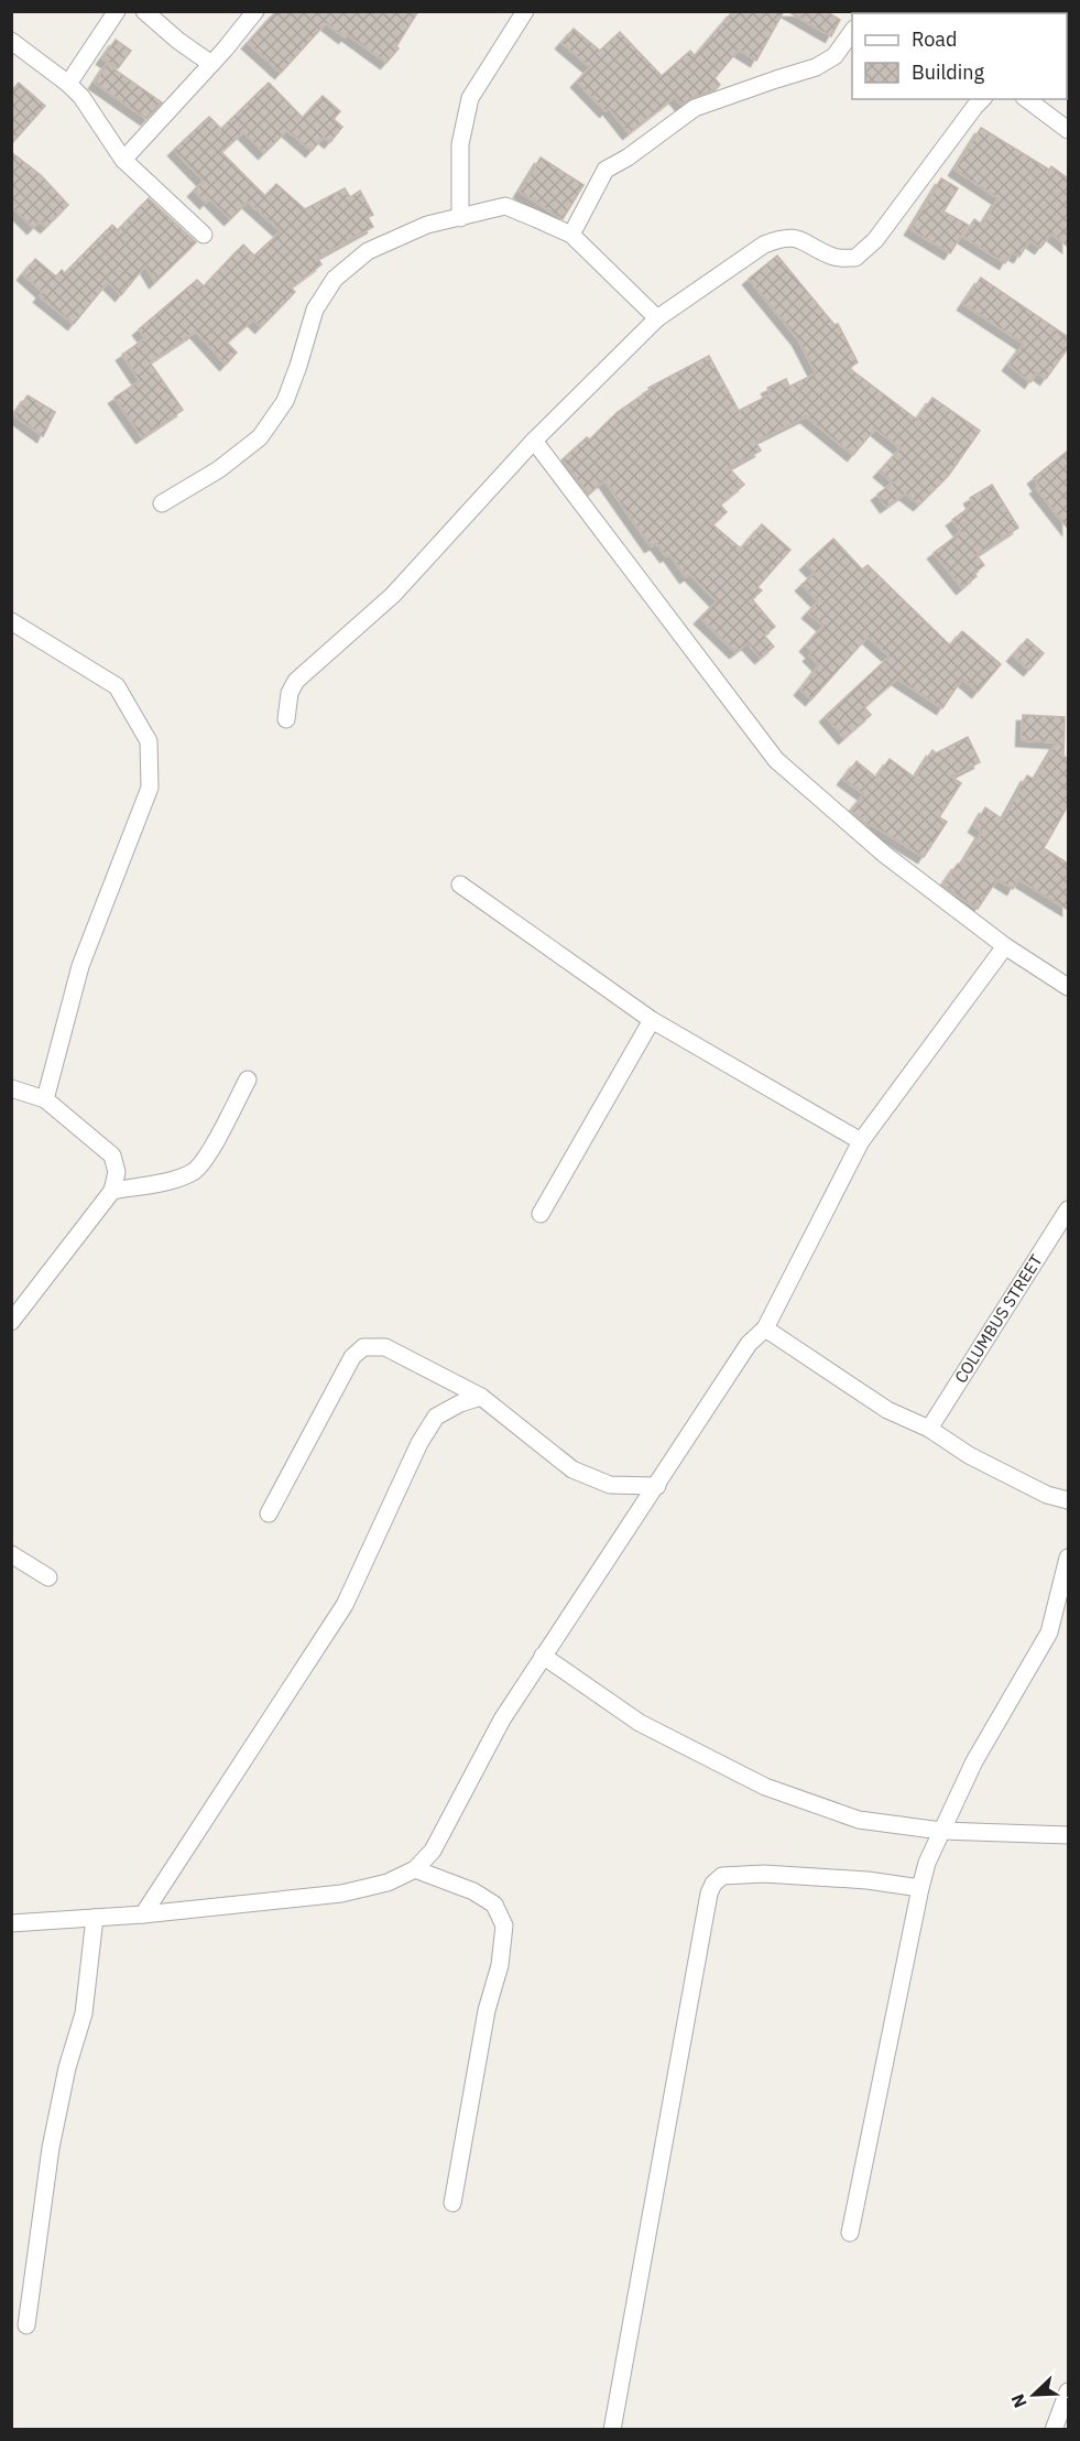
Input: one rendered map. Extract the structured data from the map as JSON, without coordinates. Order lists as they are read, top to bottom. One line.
{"streets":{"street":["COLUMBUS STREET"]},"legend":["Road","Building"],"north":"bottom left"}
